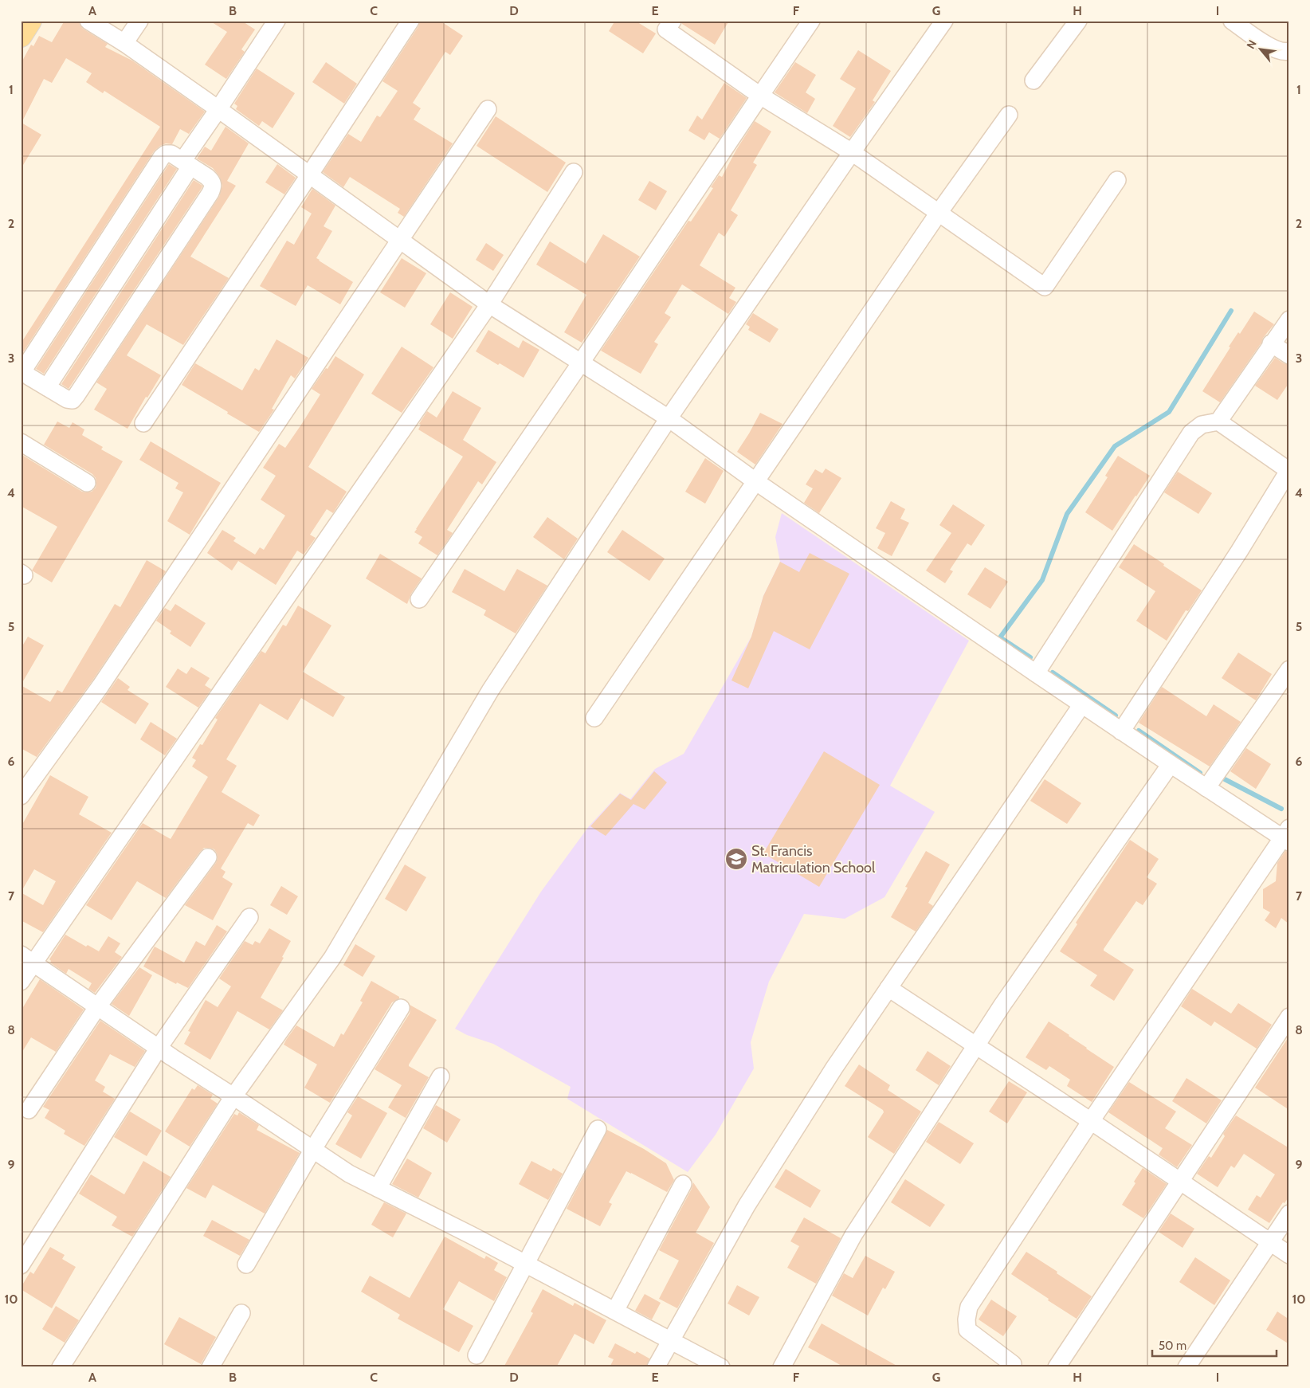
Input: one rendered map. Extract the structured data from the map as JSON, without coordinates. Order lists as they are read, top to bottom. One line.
{"places":{"school or university":["St. Francis Matriculation School"]},"scale_bar":"50 m","north":"top left","grid":{"columns":["A","B","C","D","E","F","G","H","I"],"rows":["1","2","3","4","5","6","7","8","9","10"]}}
